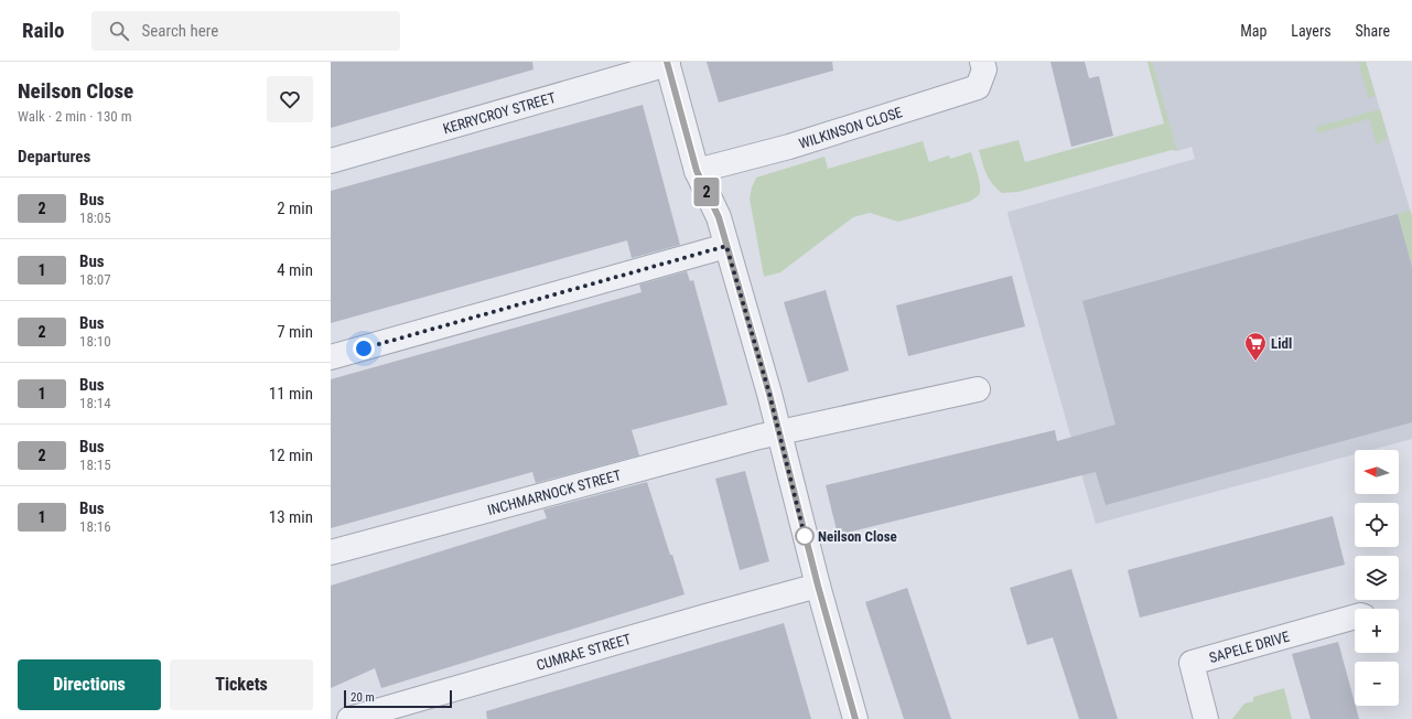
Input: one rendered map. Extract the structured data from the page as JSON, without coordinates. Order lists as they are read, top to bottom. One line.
{"streets":{"street":["KERRYCROY STREET","WILKINSON CLOSE","INCHMARNOCK STREET","SAPELE DRIVE","CUMRAE STREET"]},"places":{"supermarket":["Lidl"],"other":["Neilson Close"]},"lines":["bus line 2"],"scale_bar":"20 m","north":"left","page":{"header":"Railo","search":"Search here","nav":["Map","Layers","Share"],"heading":[["Neilson Close","Walk · 2 min · 130 m"],"Departures"],"on_map":"2","list":[{"mark":"2","name":"Bus","note":"18:05","value":"2 min"},{"mark":"1","name":"Bus","note":"18:07","value":"4 min"},{"mark":"2","name":"Bus","note":"18:10","value":"7 min"},{"mark":"1","name":"Bus","note":"18:14","value":"11 min"},{"mark":"2","name":"Bus","note":"18:15","value":"12 min"},{"mark":"1","name":"Bus","note":"18:16","value":"13 min"}],"map_buttons":["+","−"],"buttons":["Directions","Tickets"],"scale":"20 m"}}
